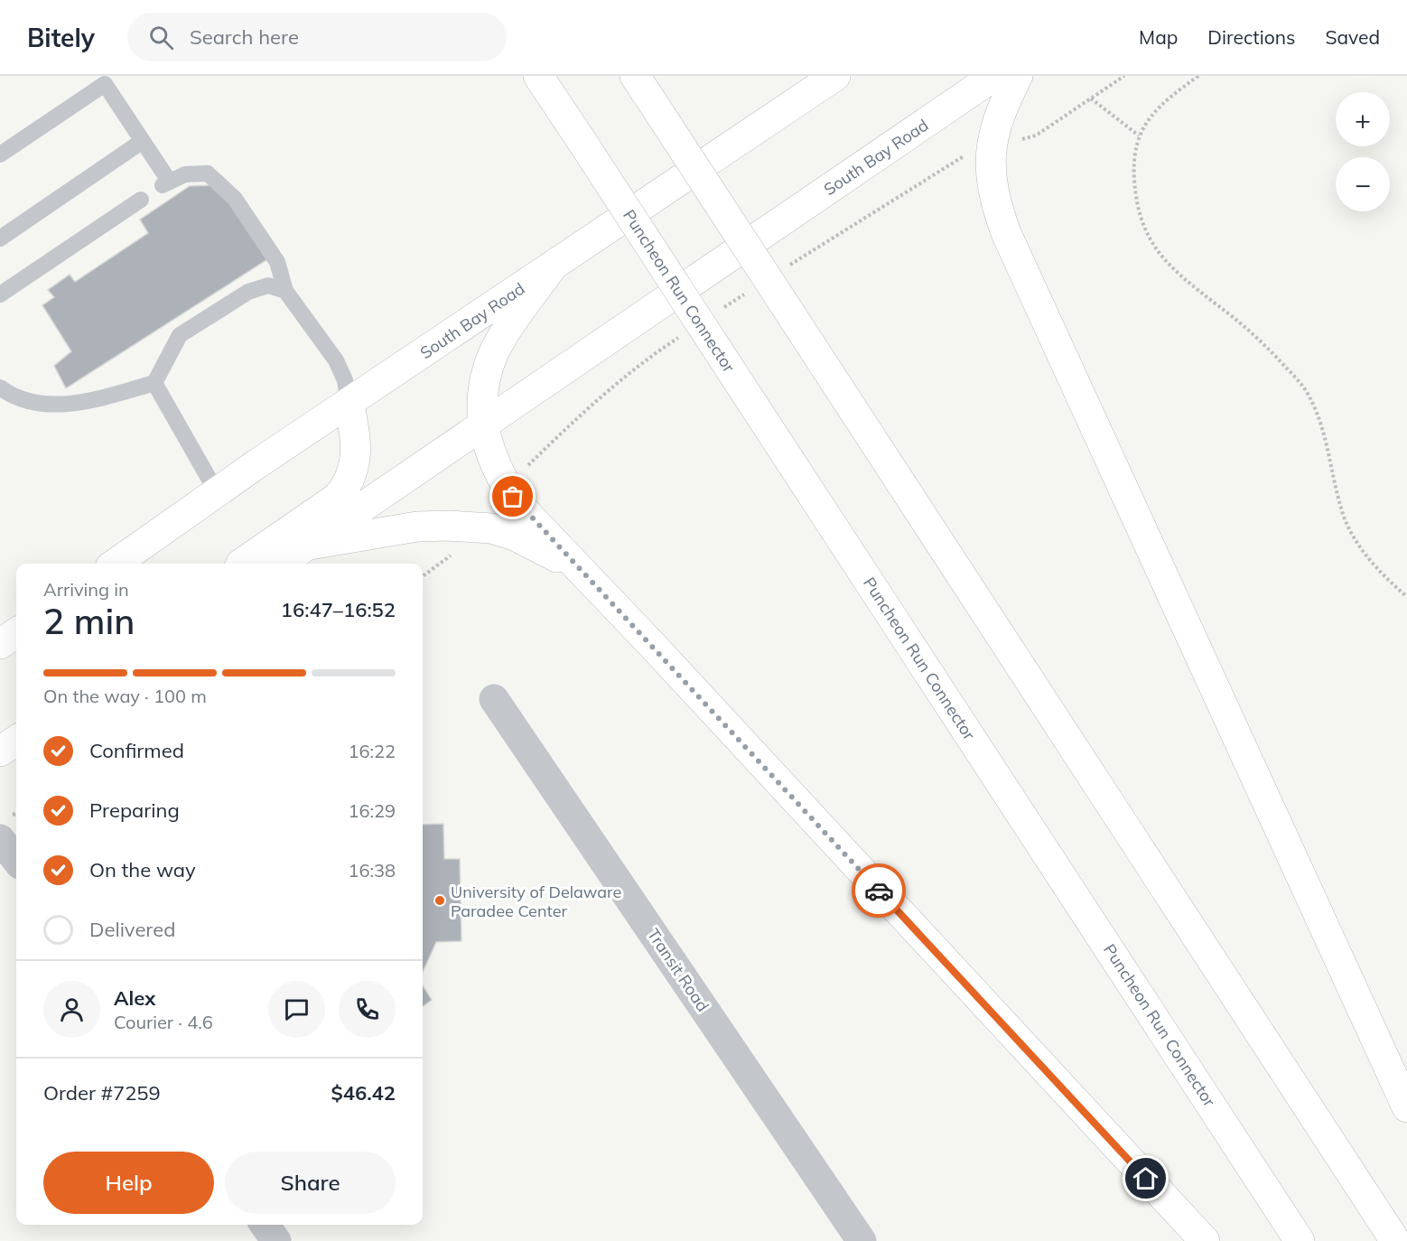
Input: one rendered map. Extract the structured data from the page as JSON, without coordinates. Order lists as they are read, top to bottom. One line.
{"streets":{"highway":["South Bay Road","Puncheon Run Connector"],"street":["Transit Road"]},"places":["University of Delaware Paradee Center"],"page":{"header":"Bitely","search":"Search here","nav":["Map","Directions","Saved"],"map_buttons":["+","−"],"heading":["2 min","Arriving in","16:47–16:52"],"panel":["Alex","Courier · 4.6","Order #7259","$46.42"],"bar":"On the way · 100 m","list":[["Confirmed","16:22"],["Preparing","16:29"],["On the way","16:38"],"Delivered"],"buttons":["Help","Share"]}}
